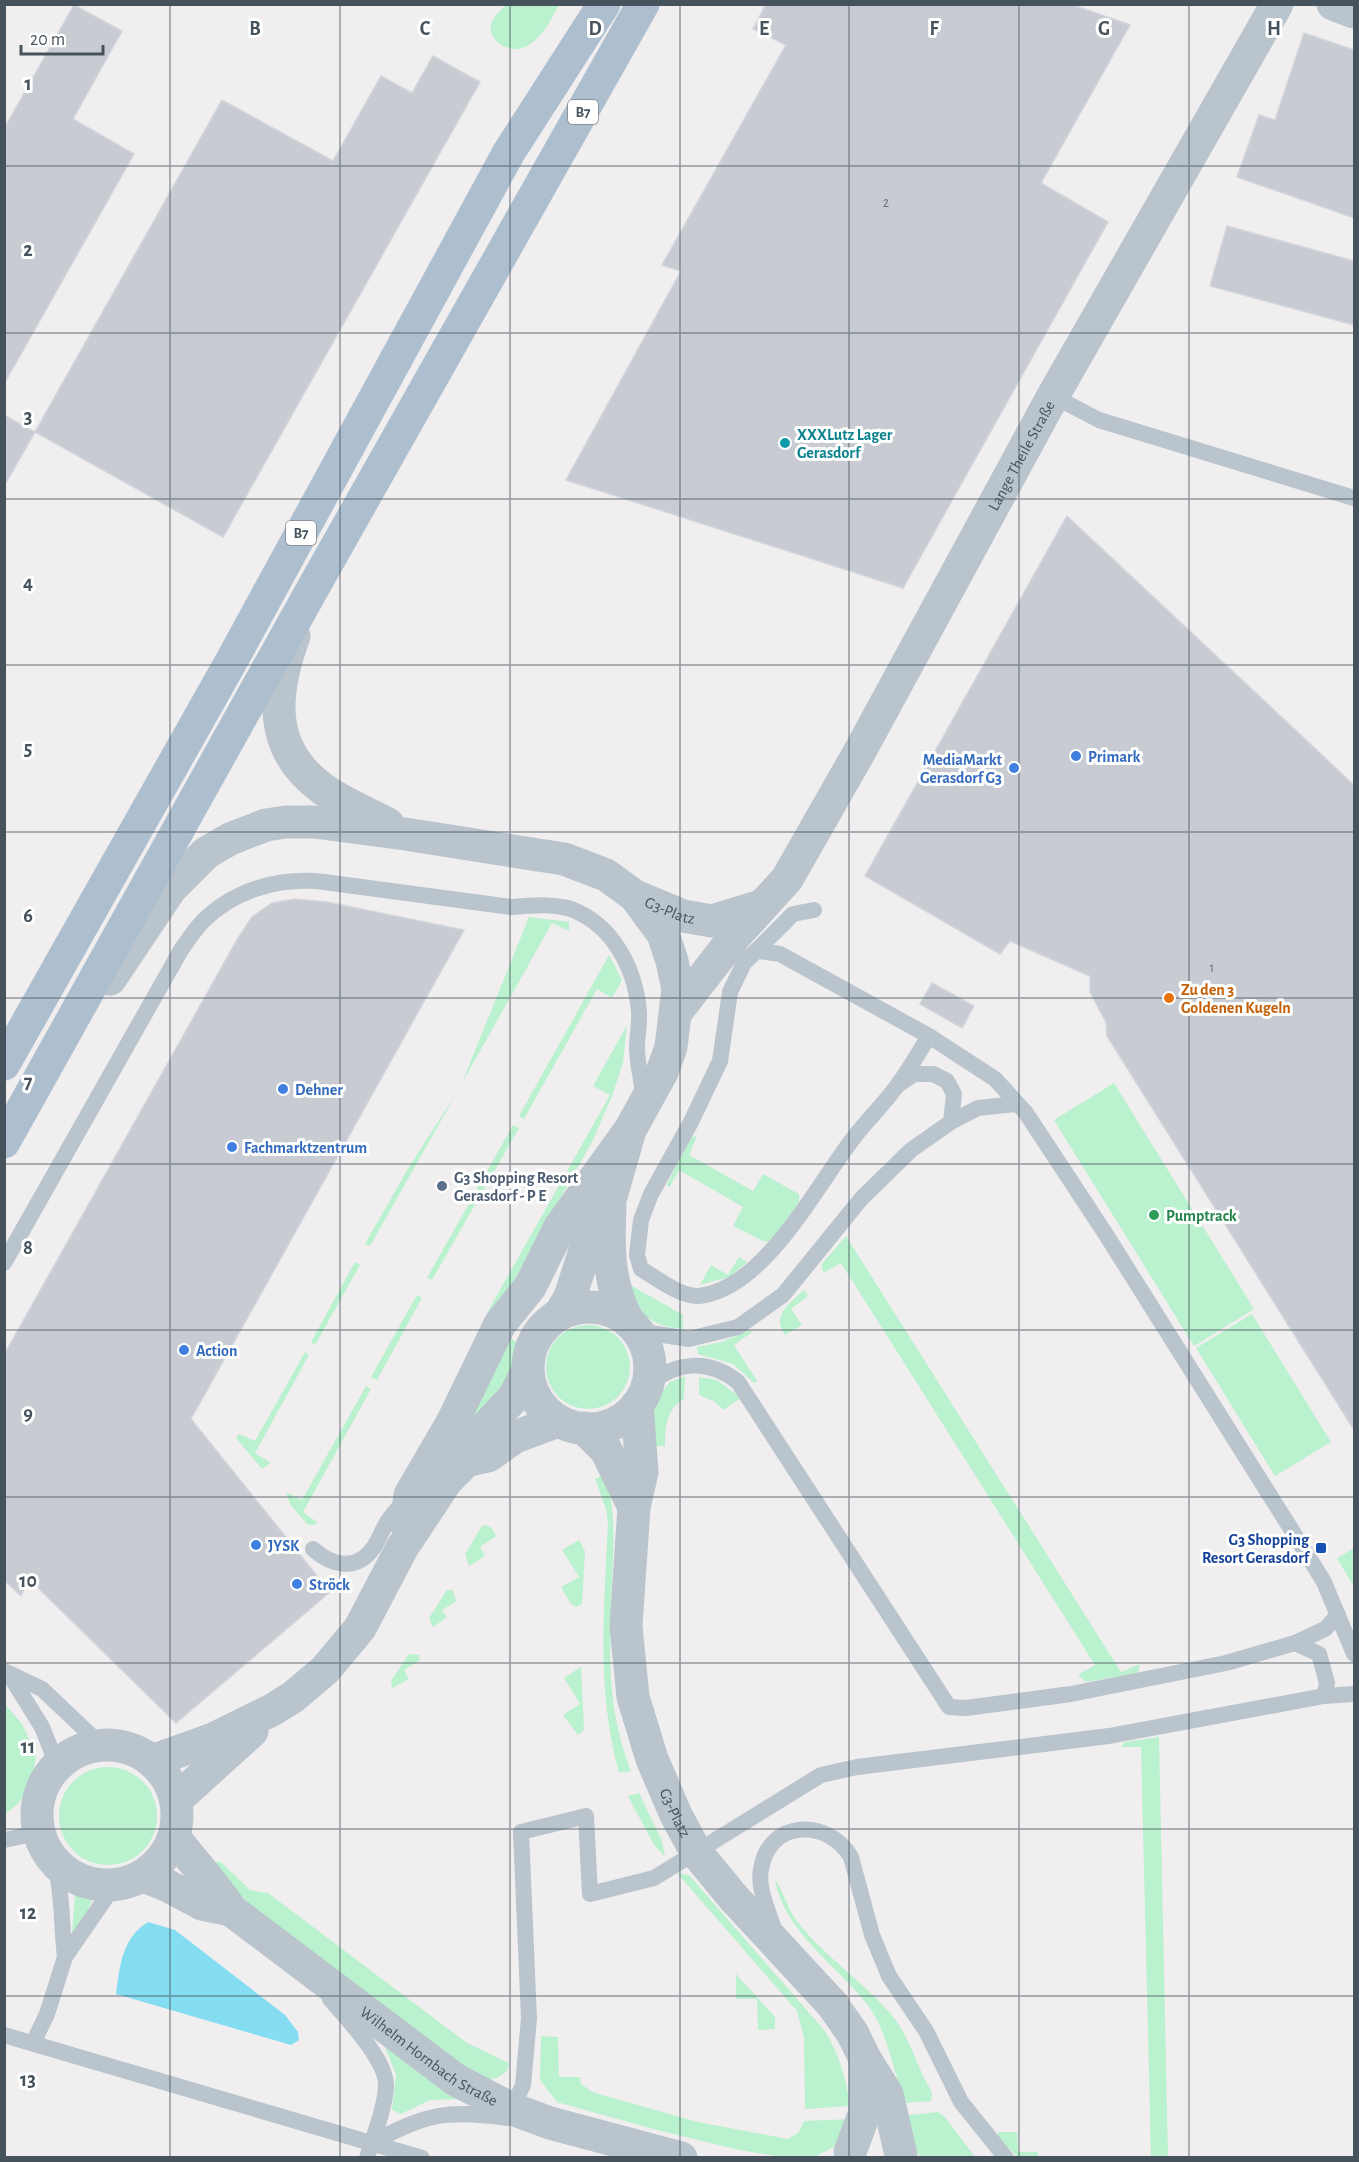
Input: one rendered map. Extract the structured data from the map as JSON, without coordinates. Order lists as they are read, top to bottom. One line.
{"streets":{"main road":["B7"],"street":["Lange Theile Straße","G3-Platz","Wilhelm Hornbach Straße"]},"crossings":[["Lange Theile Straße","G3-Platz"]],"places":{"other":["XXXLutz Lager Gerasdorf","Primark","MediaMarkt Gerasdorf G3","Zu den 3 Goldenen Kugeln","Dehner","Fachmarktzentrum","G3 Shopping Resort Gerasdorf - P E","Pumptrack","Action","JYSK","Ströck"],"transit":["G3 Shopping Resort Gerasdorf"]},"house_numbers":["2","1"],"scale_bar":"20 m","grid":{"columns":["B","C","D","E","F","G","H"],"rows":["1","2","3","4","5","6","7","8","9","10","11","12","13"]}}
